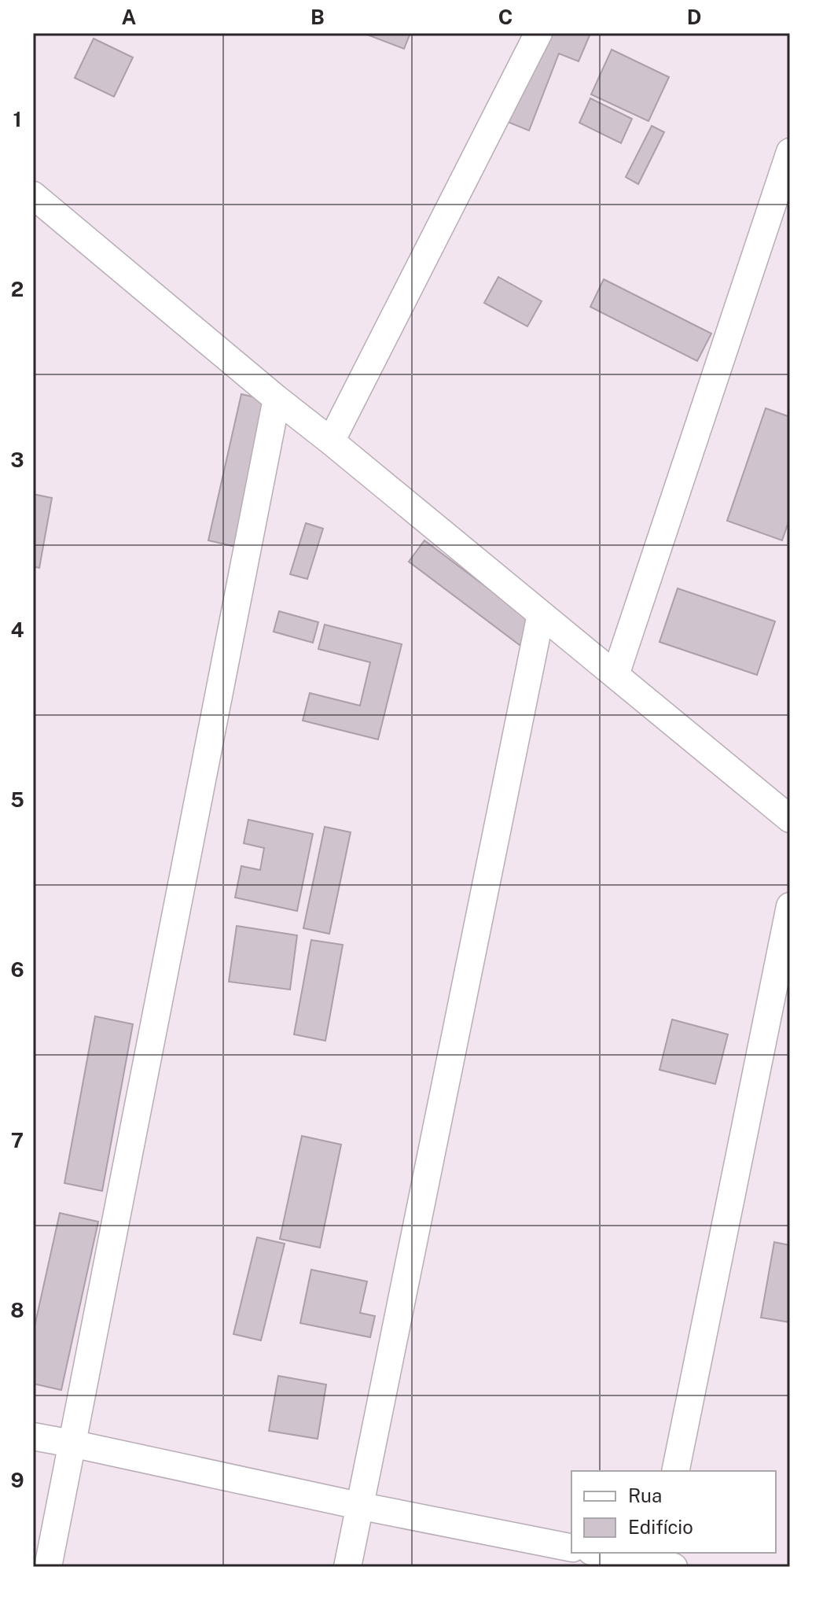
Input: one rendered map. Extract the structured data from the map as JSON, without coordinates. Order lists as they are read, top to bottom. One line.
{"legend":["Rua","Edifício"],"grid":{"columns":["A","B","C","D"],"rows":["1","2","3","4","5","6","7","8","9"]}}
